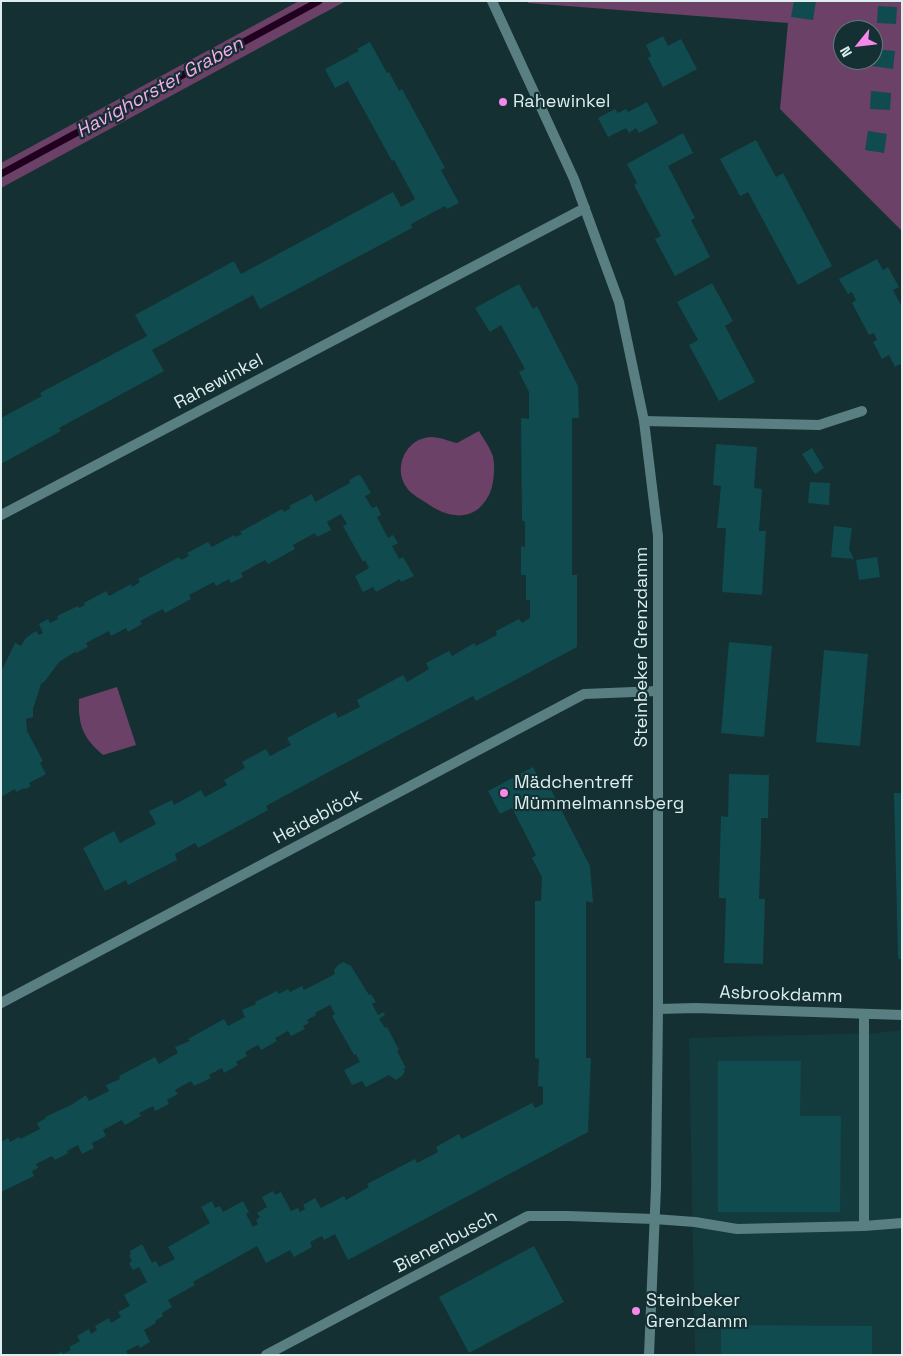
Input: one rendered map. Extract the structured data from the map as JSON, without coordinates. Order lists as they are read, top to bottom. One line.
{"streets":{"street":["Rahewinkel","Steinbeker Grenzdamm","Heideblöck","Asbrookdamm","Bienenbusch"]},"crossings":[["Rahewinkel","Steinbeker Grenzdamm"],["Steinbeker Grenzdamm","Heideblöck"],["Steinbeker Grenzdamm","Asbrookdamm"],["Steinbeker Grenzdamm","Bienenbusch"]],"water":["Havighorster Graben"],"places":["Rahewinkel","Mädchentreff Mümmelmannsberg","Steinbeker Grenzdamm"],"north":"bottom left"}
